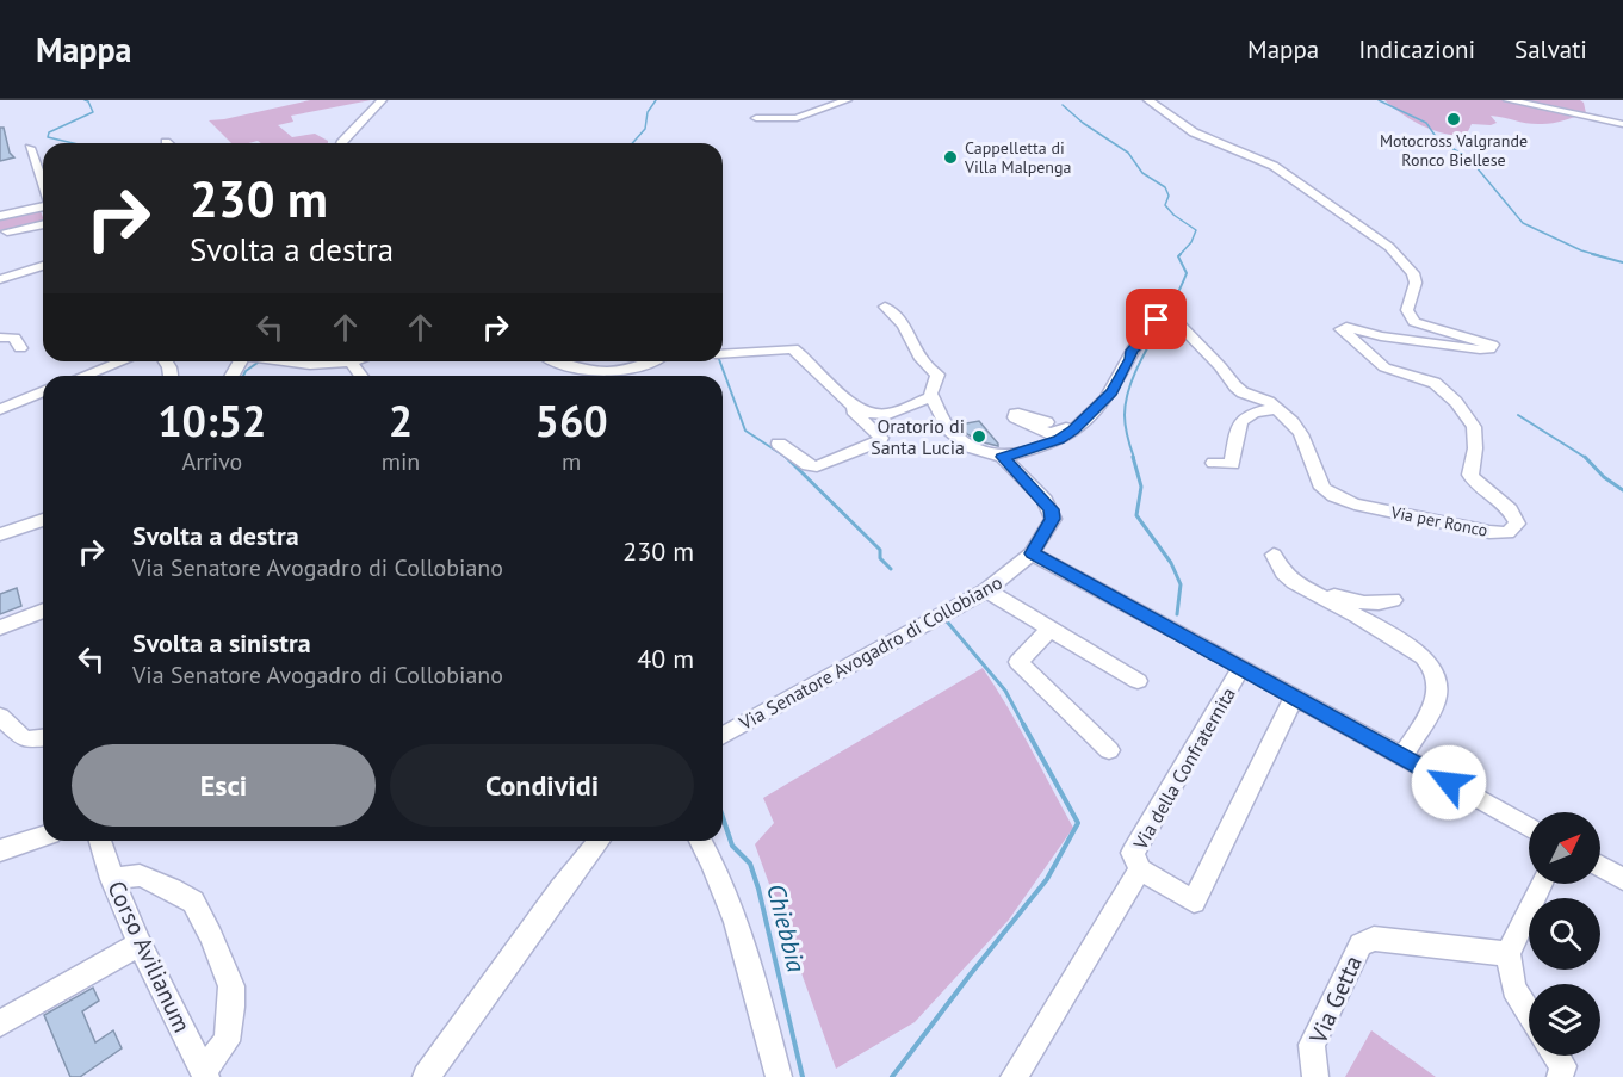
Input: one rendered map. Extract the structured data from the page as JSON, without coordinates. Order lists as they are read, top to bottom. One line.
{"streets":{"street":["Via per Ronco","Via Senatore Avogadro di Collobiano","Via della Confraternita","Corso Avilianum","Via Getta"]},"crossings":[["Via per Ronco","Via Senatore Avogadro di Collobiano"]],"water":["Chiebbia"],"places":["Motocross Valgrande Ronco Biellese","Cappelletta di Villa Malpenga","Oratorio di Santa Lucia"],"north":"top right","page":{"header":"Mappa","nav":["Mappa","Indicazioni","Salvati"],"turn":["230 m","Svolta a destra"],"eta":["10:52","Arrivo","2","min","560","m"],"list":[{"name":"Svolta a destra","note":"Via Senatore Avogadro di Collobiano","value":"230 m"},{"name":"Svolta a sinistra","note":"Via Senatore Avogadro di Collobiano","value":"40 m"}],"buttons":["Esci","Condividi"]}}
